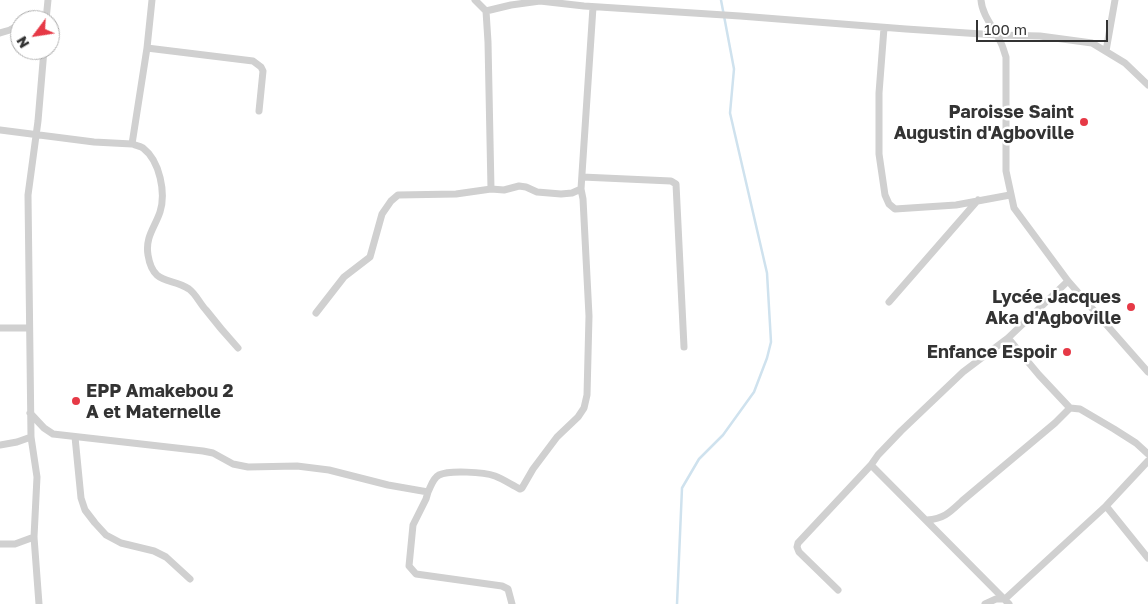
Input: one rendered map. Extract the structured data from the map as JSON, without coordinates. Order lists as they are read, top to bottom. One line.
{"places":["Paroisse Saint Augustin d'Agboville","Lycée Jacques Aka d'Agboville","Enfance Espoir","EPP Amakebou 2 A et Maternelle"],"scale_bar":"100 m","north":"bottom left"}
